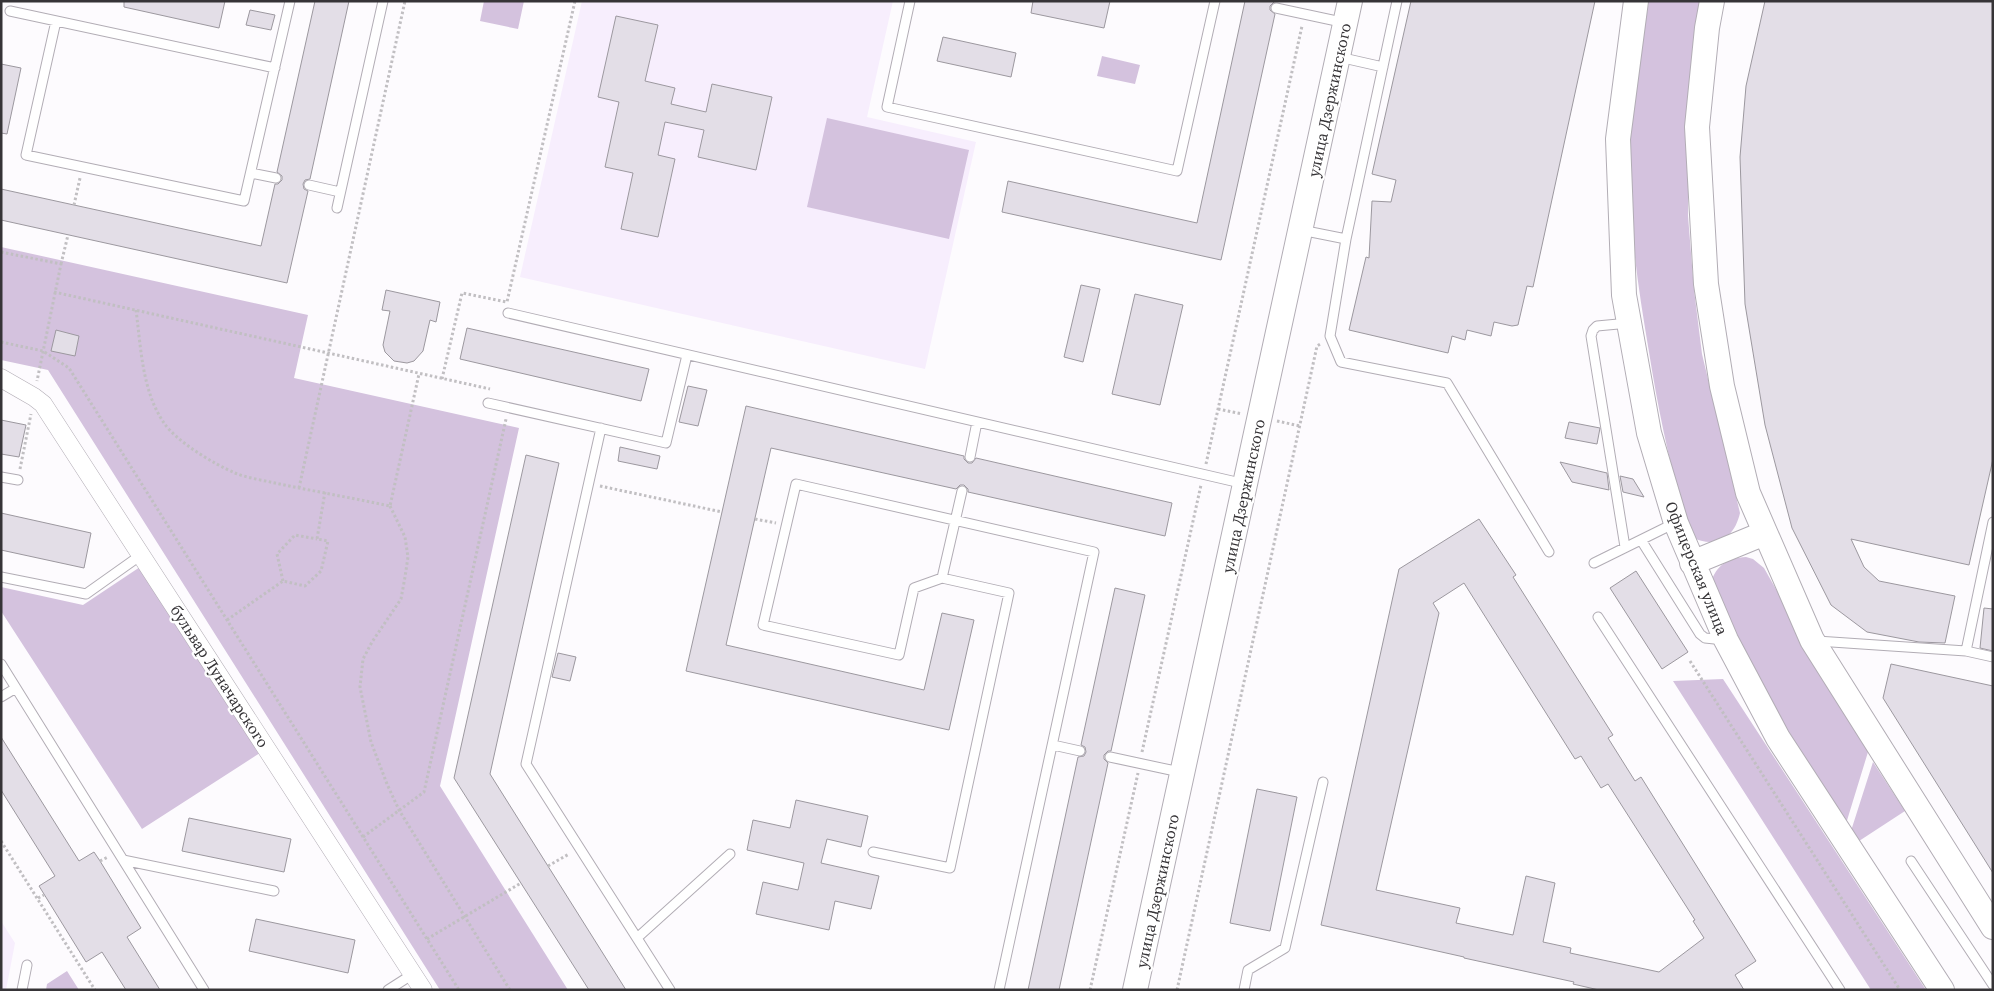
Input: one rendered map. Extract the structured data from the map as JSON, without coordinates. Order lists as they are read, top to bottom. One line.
{"streets":{"main road":["улица Дзержинского","Офицерская улица"],"street":["бульвар Луначарского"]}}
